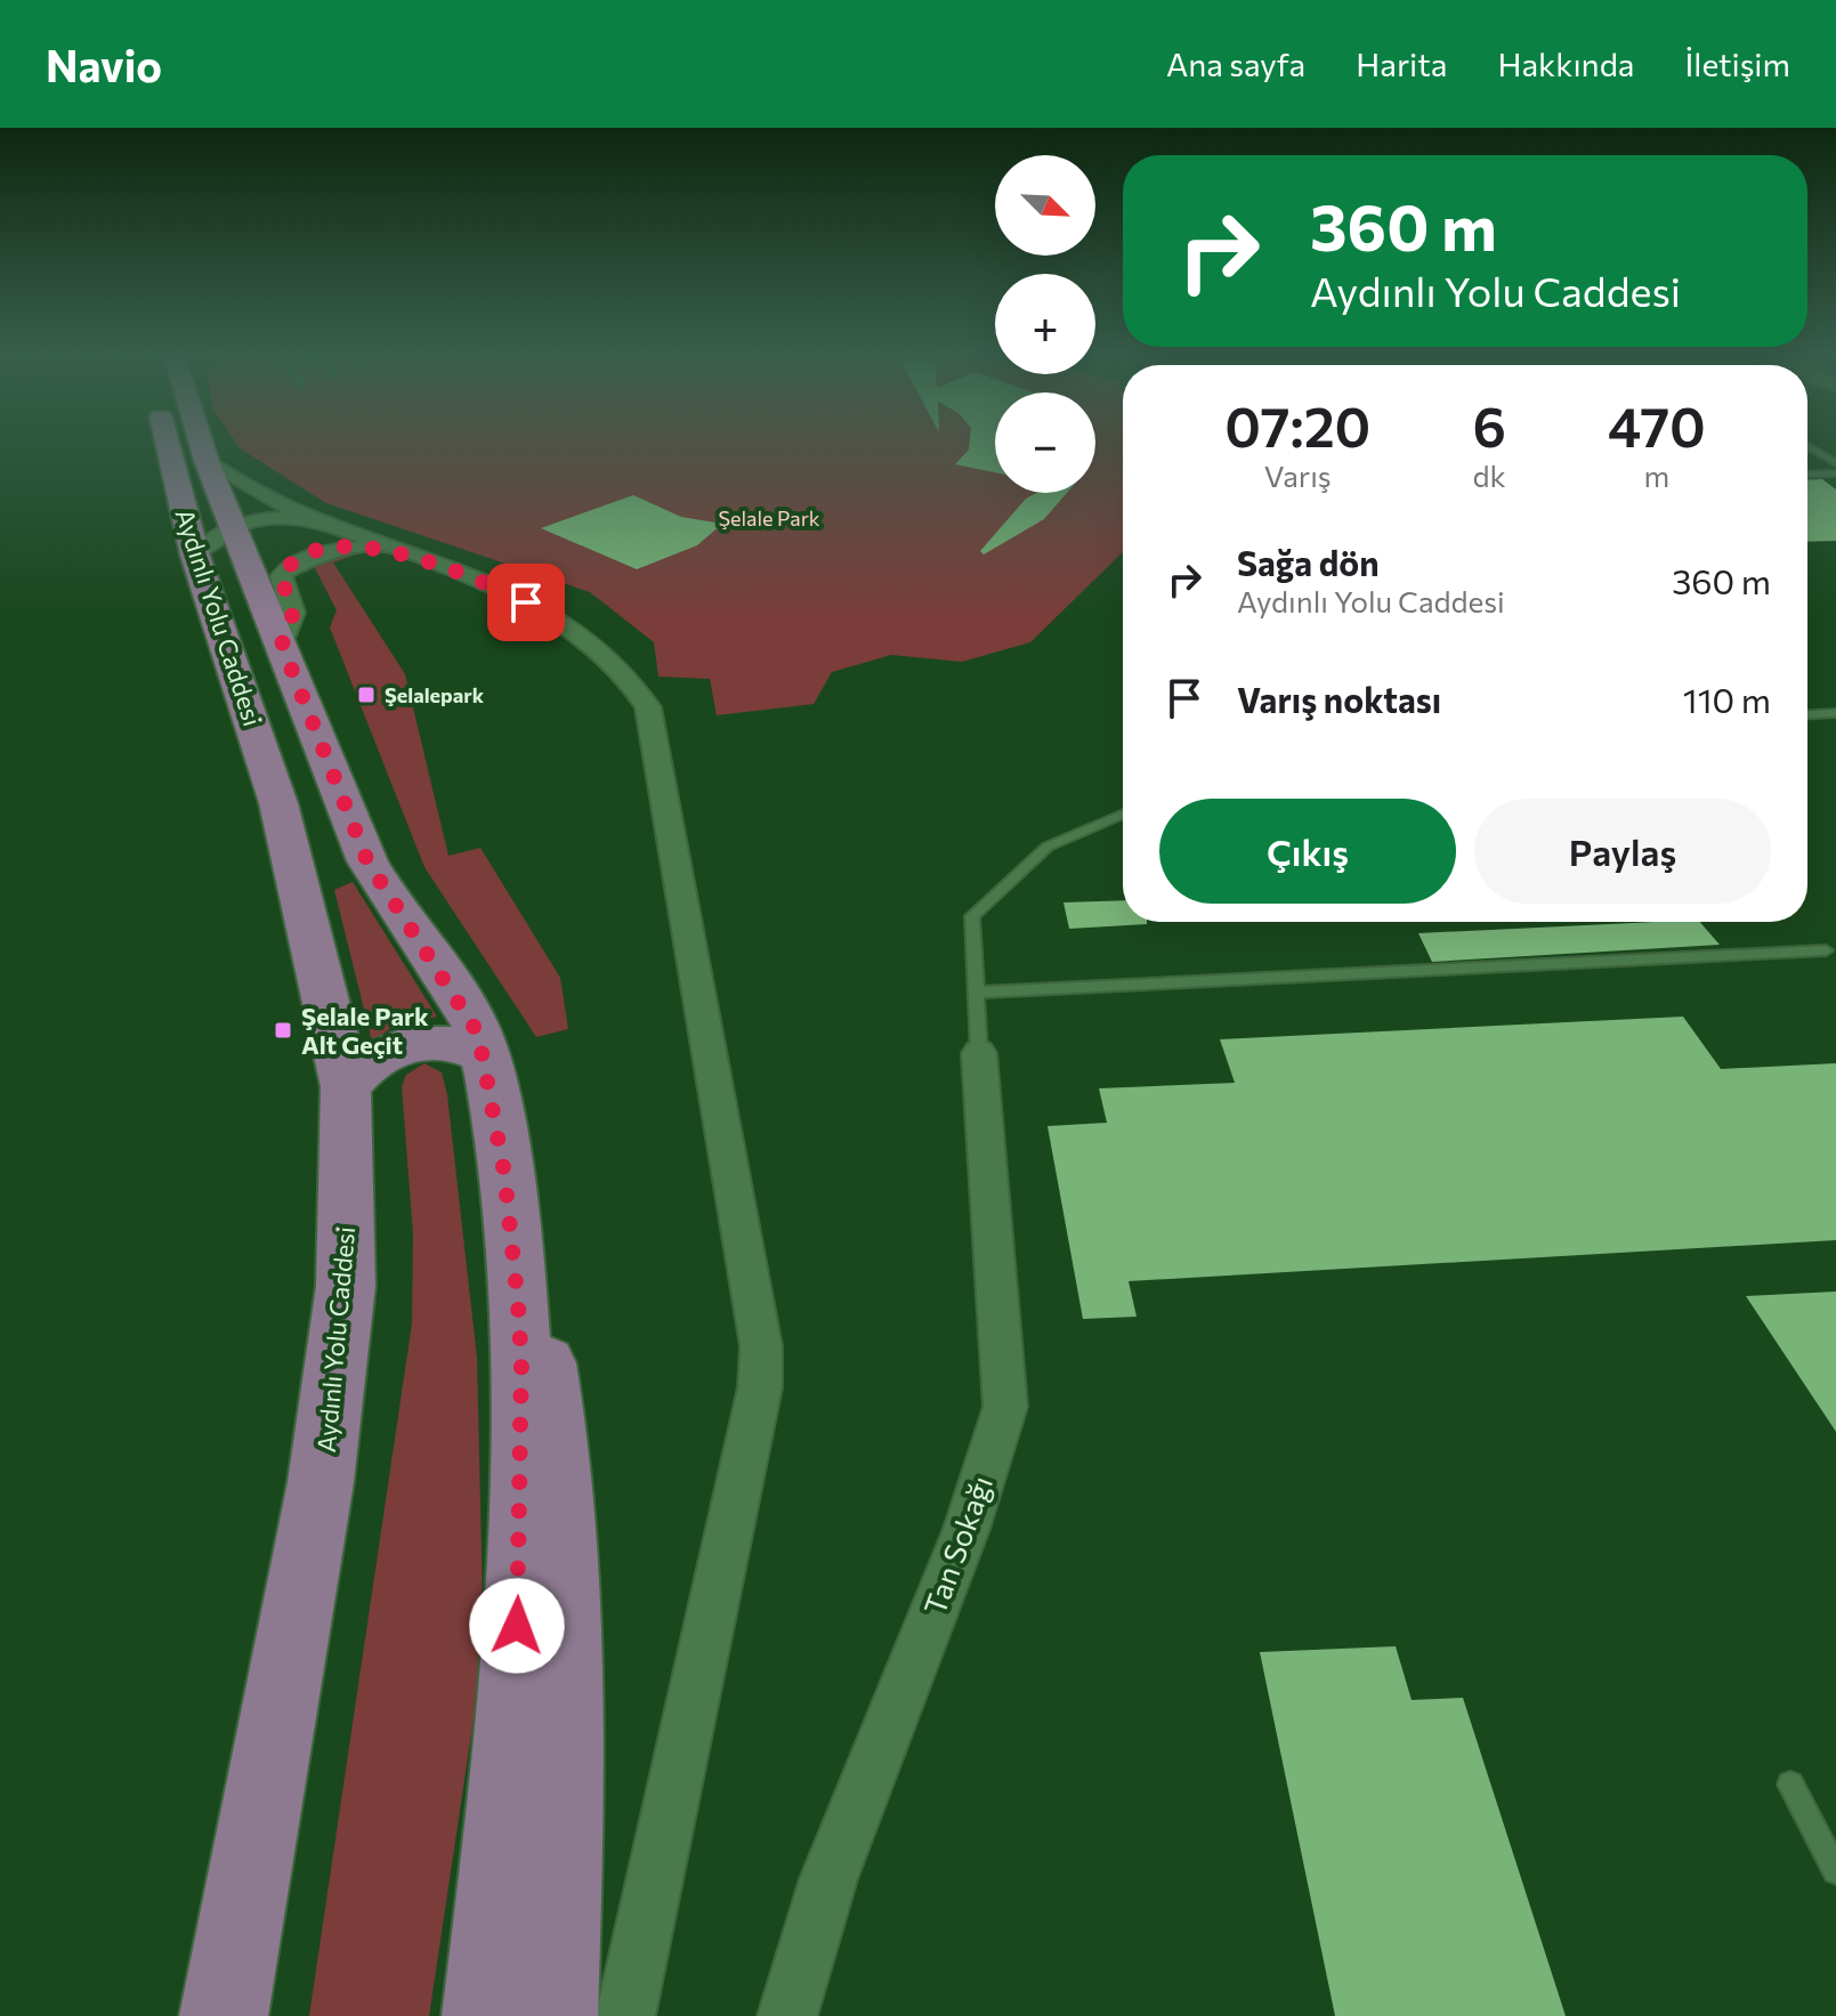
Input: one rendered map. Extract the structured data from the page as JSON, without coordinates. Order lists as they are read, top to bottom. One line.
{"streets":{"main road":["Aydınlı Yolu Caddesi"],"street":["Tan Sokağı"]},"parks":["Şelale Park"],"places":{"transit":["Şelalepark","Şelale Park Alt Geçit"]},"north":"bottom right","page":{"header":"Navio","nav":["Ana sayfa","Harita","Hakkında","İletişim"],"map_buttons":["+","−"],"turn":["360 m","Aydınlı Yolu Caddesi"],"eta":["07:20","Varış","6","dk","470","m"],"list":[{"name":"Sağa dön","note":"Aydınlı Yolu Caddesi","value":"360 m"},{"name":"Varış noktası","value":"110 m"}],"buttons":["Çıkış","Paylaş"]}}
